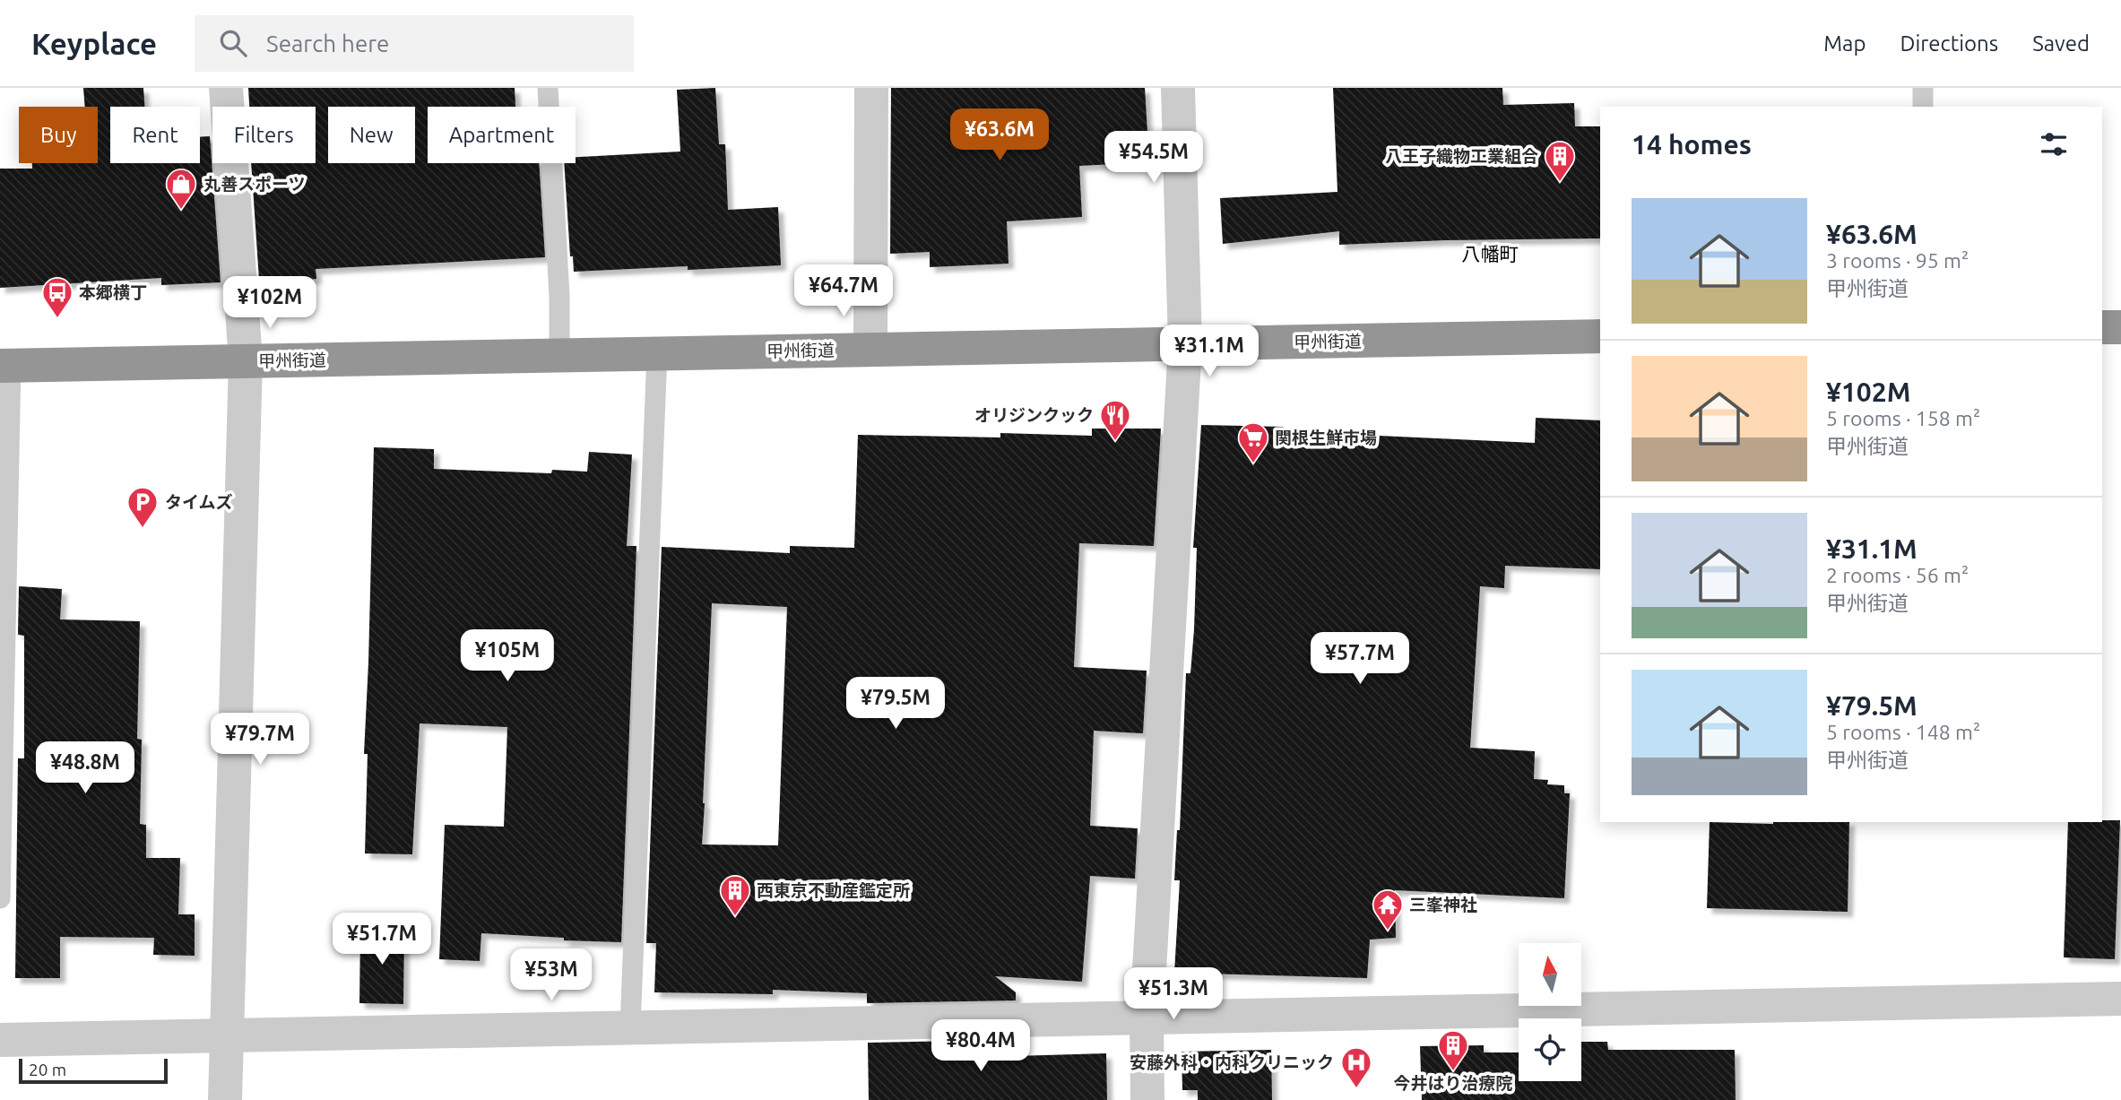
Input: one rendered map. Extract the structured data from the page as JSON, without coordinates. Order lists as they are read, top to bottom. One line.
{"streets":{"highway":["甲州街道"]},"districts":["八幡町"],"places":{"building":["八王子織物工業組合","西東京不動産鑑定所","今井はり治療院"],"shop":["丸善スポーツ"],"bus stop":["本郷横丁"],"restaurant":["オリジンクック"],"supermarket":["関根生鮮市場"],"parking":["タイムズ"],"temple":["三峯神社"],"hospital":["安藤外科・内科クリニック"]},"scale_bar":"20 m","north":"top","page":{"header":"Keyplace","search":"Search here","nav":["Map","Directions","Saved"],"chip":["Buy","Rent","Filters","New","Apartment"],"heading":"14 homes","price":["¥63.6M","¥54.5M","¥64.7M","¥102M","¥31.1M","¥105M","¥57.7M","¥79.5M","¥79.7M","¥48.8M","¥51.7M","¥53M","¥51.3M","¥80.4M"],"list":[{"name":"¥63.6M","note":"3 rooms · 95 m² · 甲州街道"},{"name":"¥102M","note":"5 rooms · 158 m² · 甲州街道"},{"name":"¥31.1M","note":"2 rooms · 56 m² · 甲州街道"},{"name":"¥79.5M","note":"5 rooms · 148 m² · 甲州街道"}],"scale":"20 m"}}
